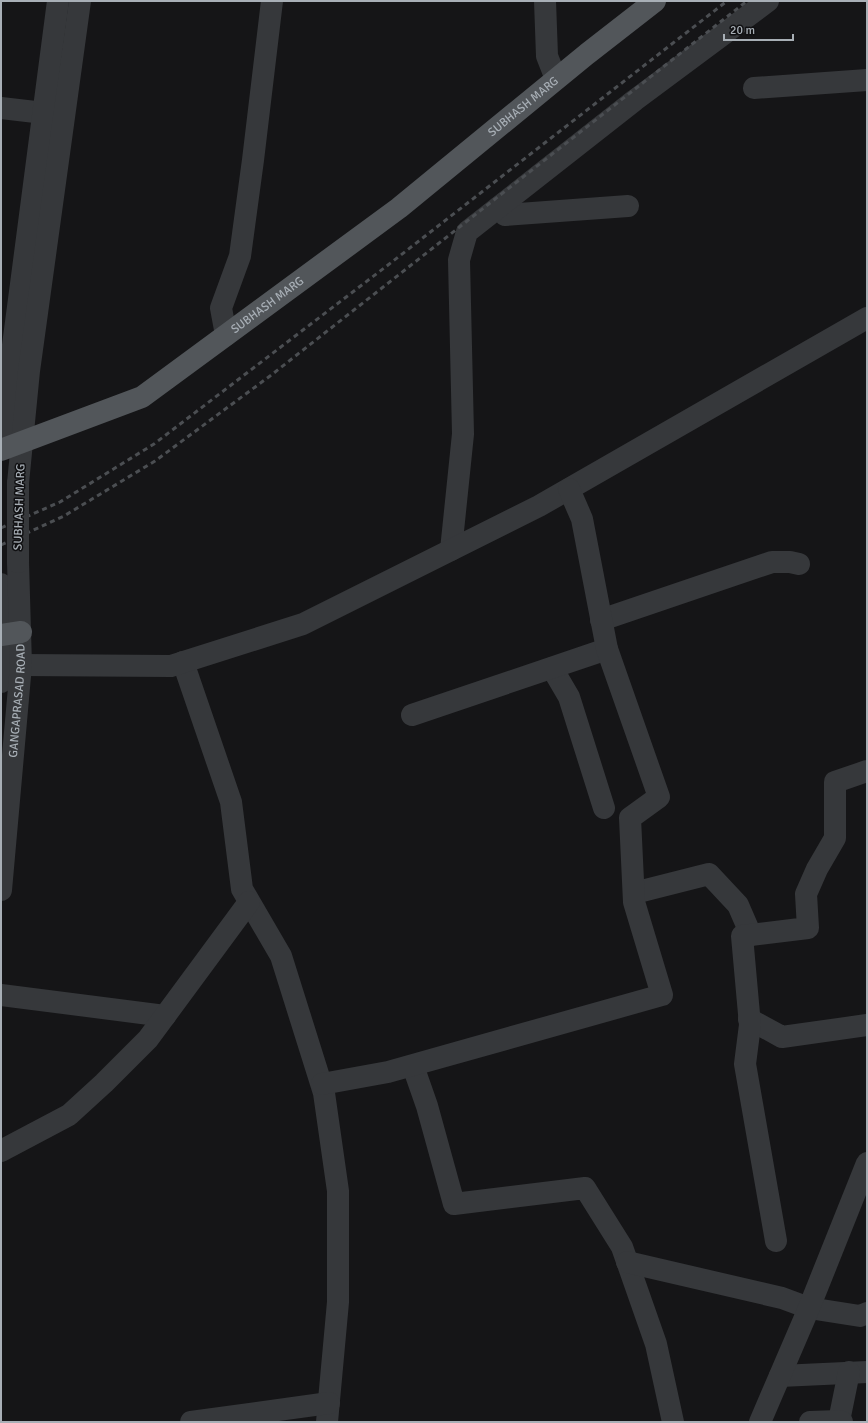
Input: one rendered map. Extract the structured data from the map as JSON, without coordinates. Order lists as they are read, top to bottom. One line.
{"streets":{"main road":["SUBHASH MARG"],"street":["GANGAPRASAD ROAD"]},"crossings":[["SUBHASH MARG","GANGAPRASAD ROAD"]],"scale_bar":"20 m"}
